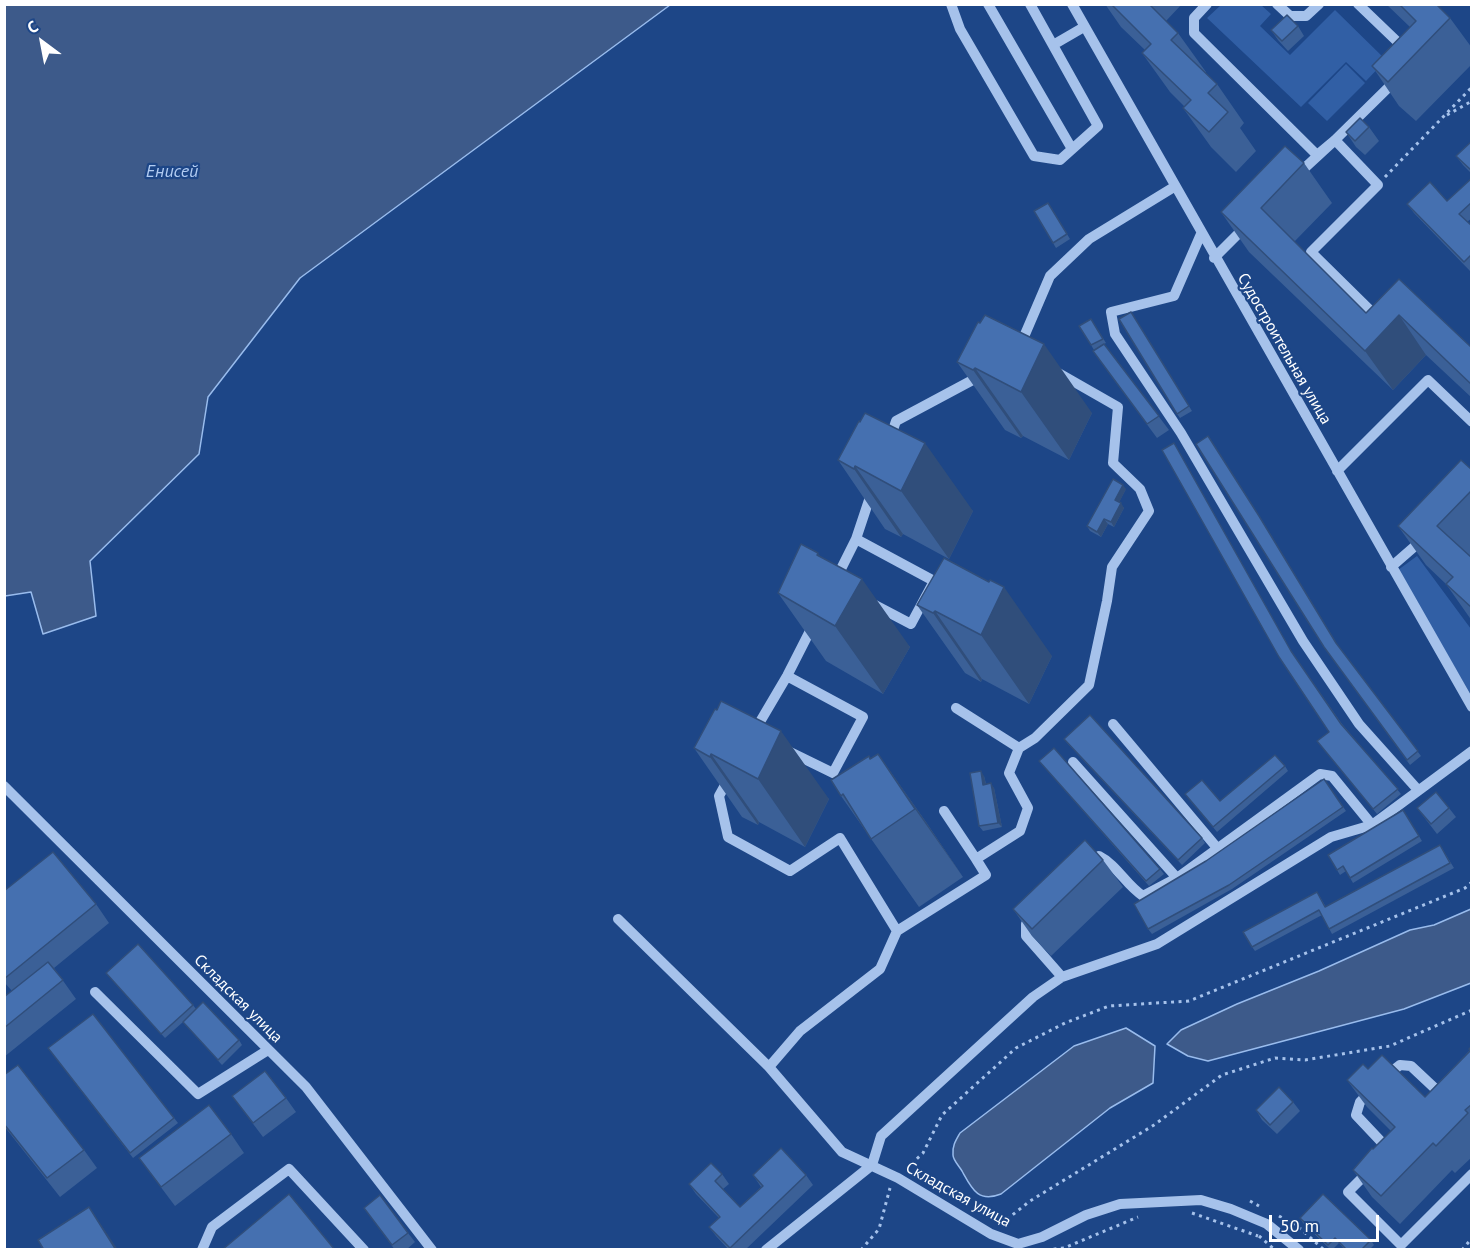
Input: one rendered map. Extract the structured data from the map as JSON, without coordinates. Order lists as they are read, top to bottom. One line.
{"streets":{"street":["Судостроительная улица","Складская улица"]},"water":["Енисей"],"scale_bar":"50 m","north":"top left"}
